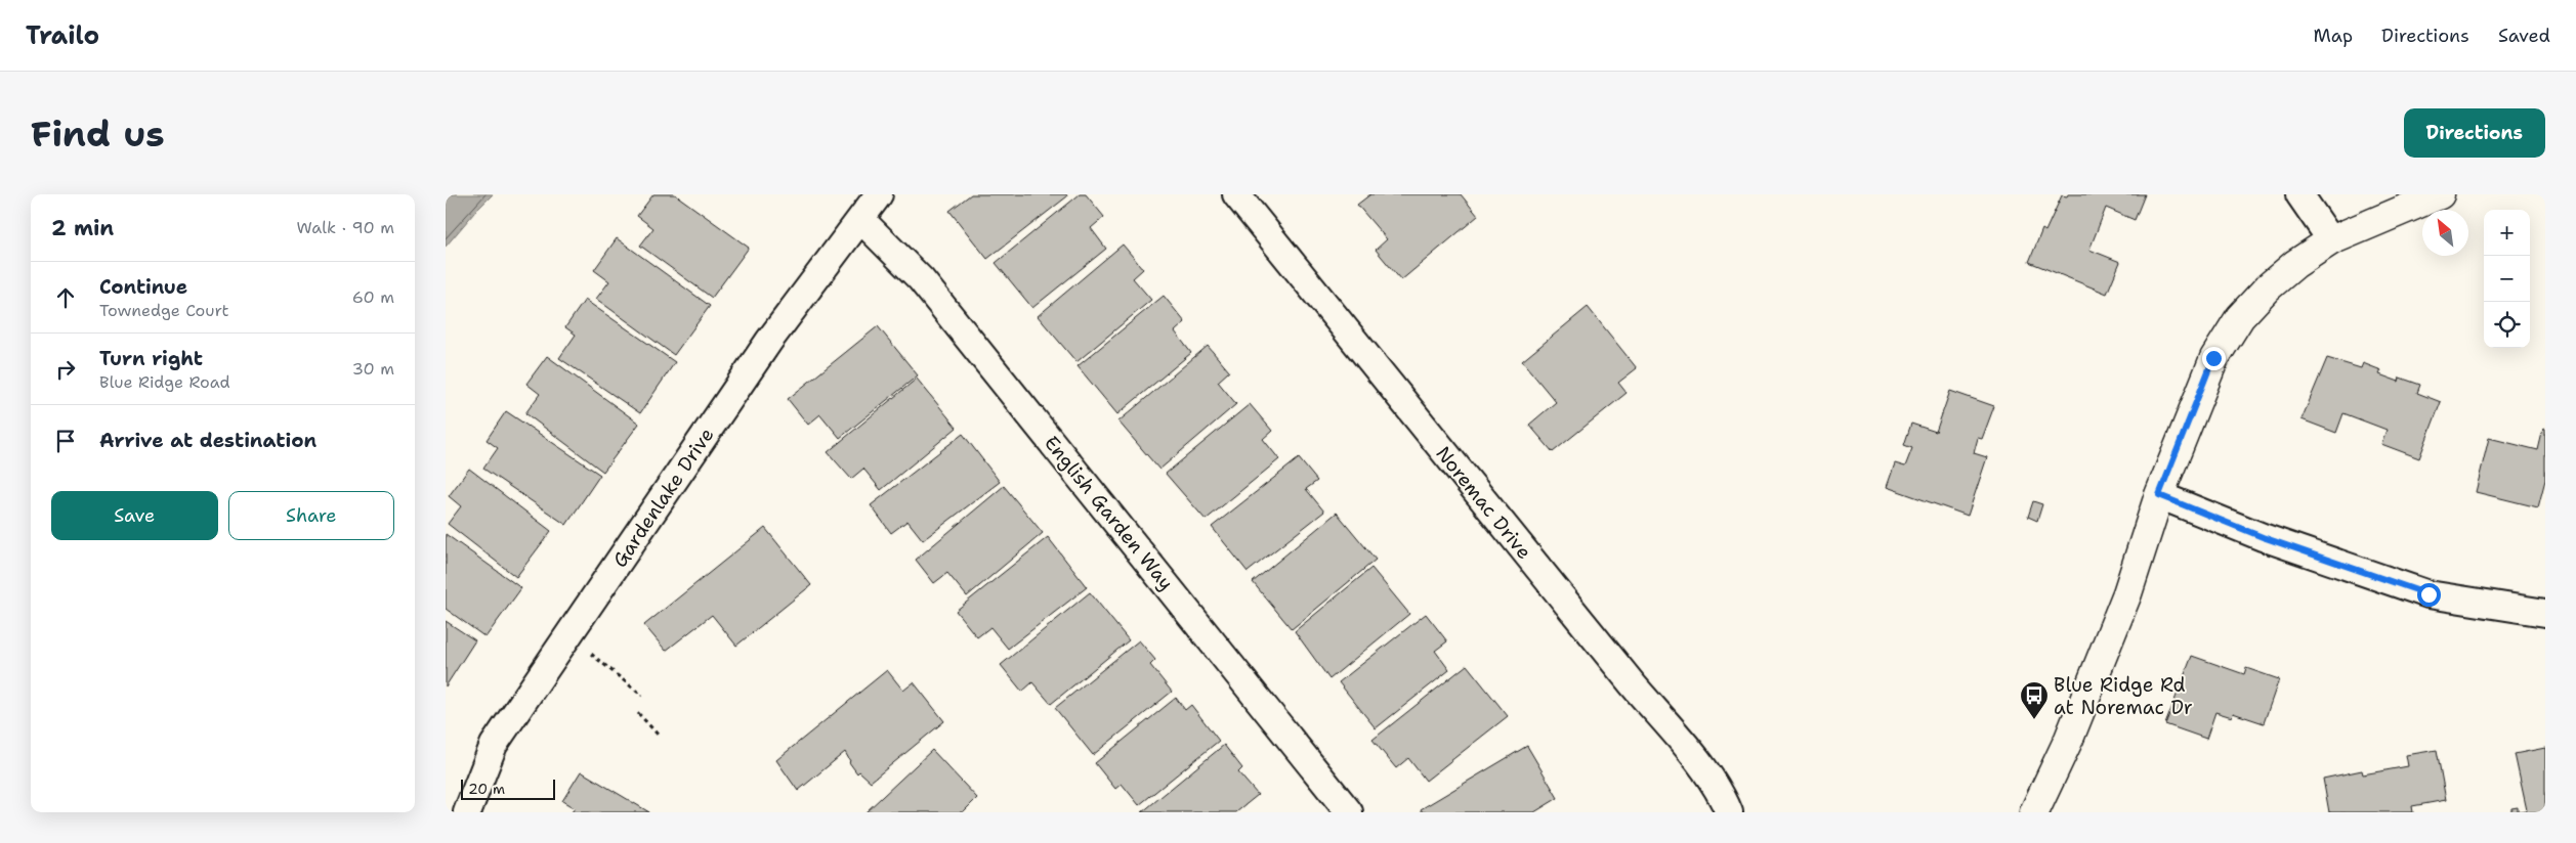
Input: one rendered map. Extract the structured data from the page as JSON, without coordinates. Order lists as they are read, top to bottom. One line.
{"streets":{"street":["Gardenlake Drive","Noremac Drive","English Garden Way"]},"crossings":[["Gardenlake Drive","English Garden Way"]],"places":{"bus stop":["Blue Ridge Rd at Noremac Dr"]},"scale_bar":"20 m","north":"top left","page":{"header":"Trailo","nav":["Map","Directions","Saved"],"buttons":["Directions",["Save","Share"]],"title":"Find us","heading":["2 min","Walk · 90 m"],"map_buttons":["+","−"],"list":[["Continue","Townedge Court","60 m"],["Turn right","Blue Ridge Road","30 m"],"Arrive at destination"],"scale":"20 m"}}
